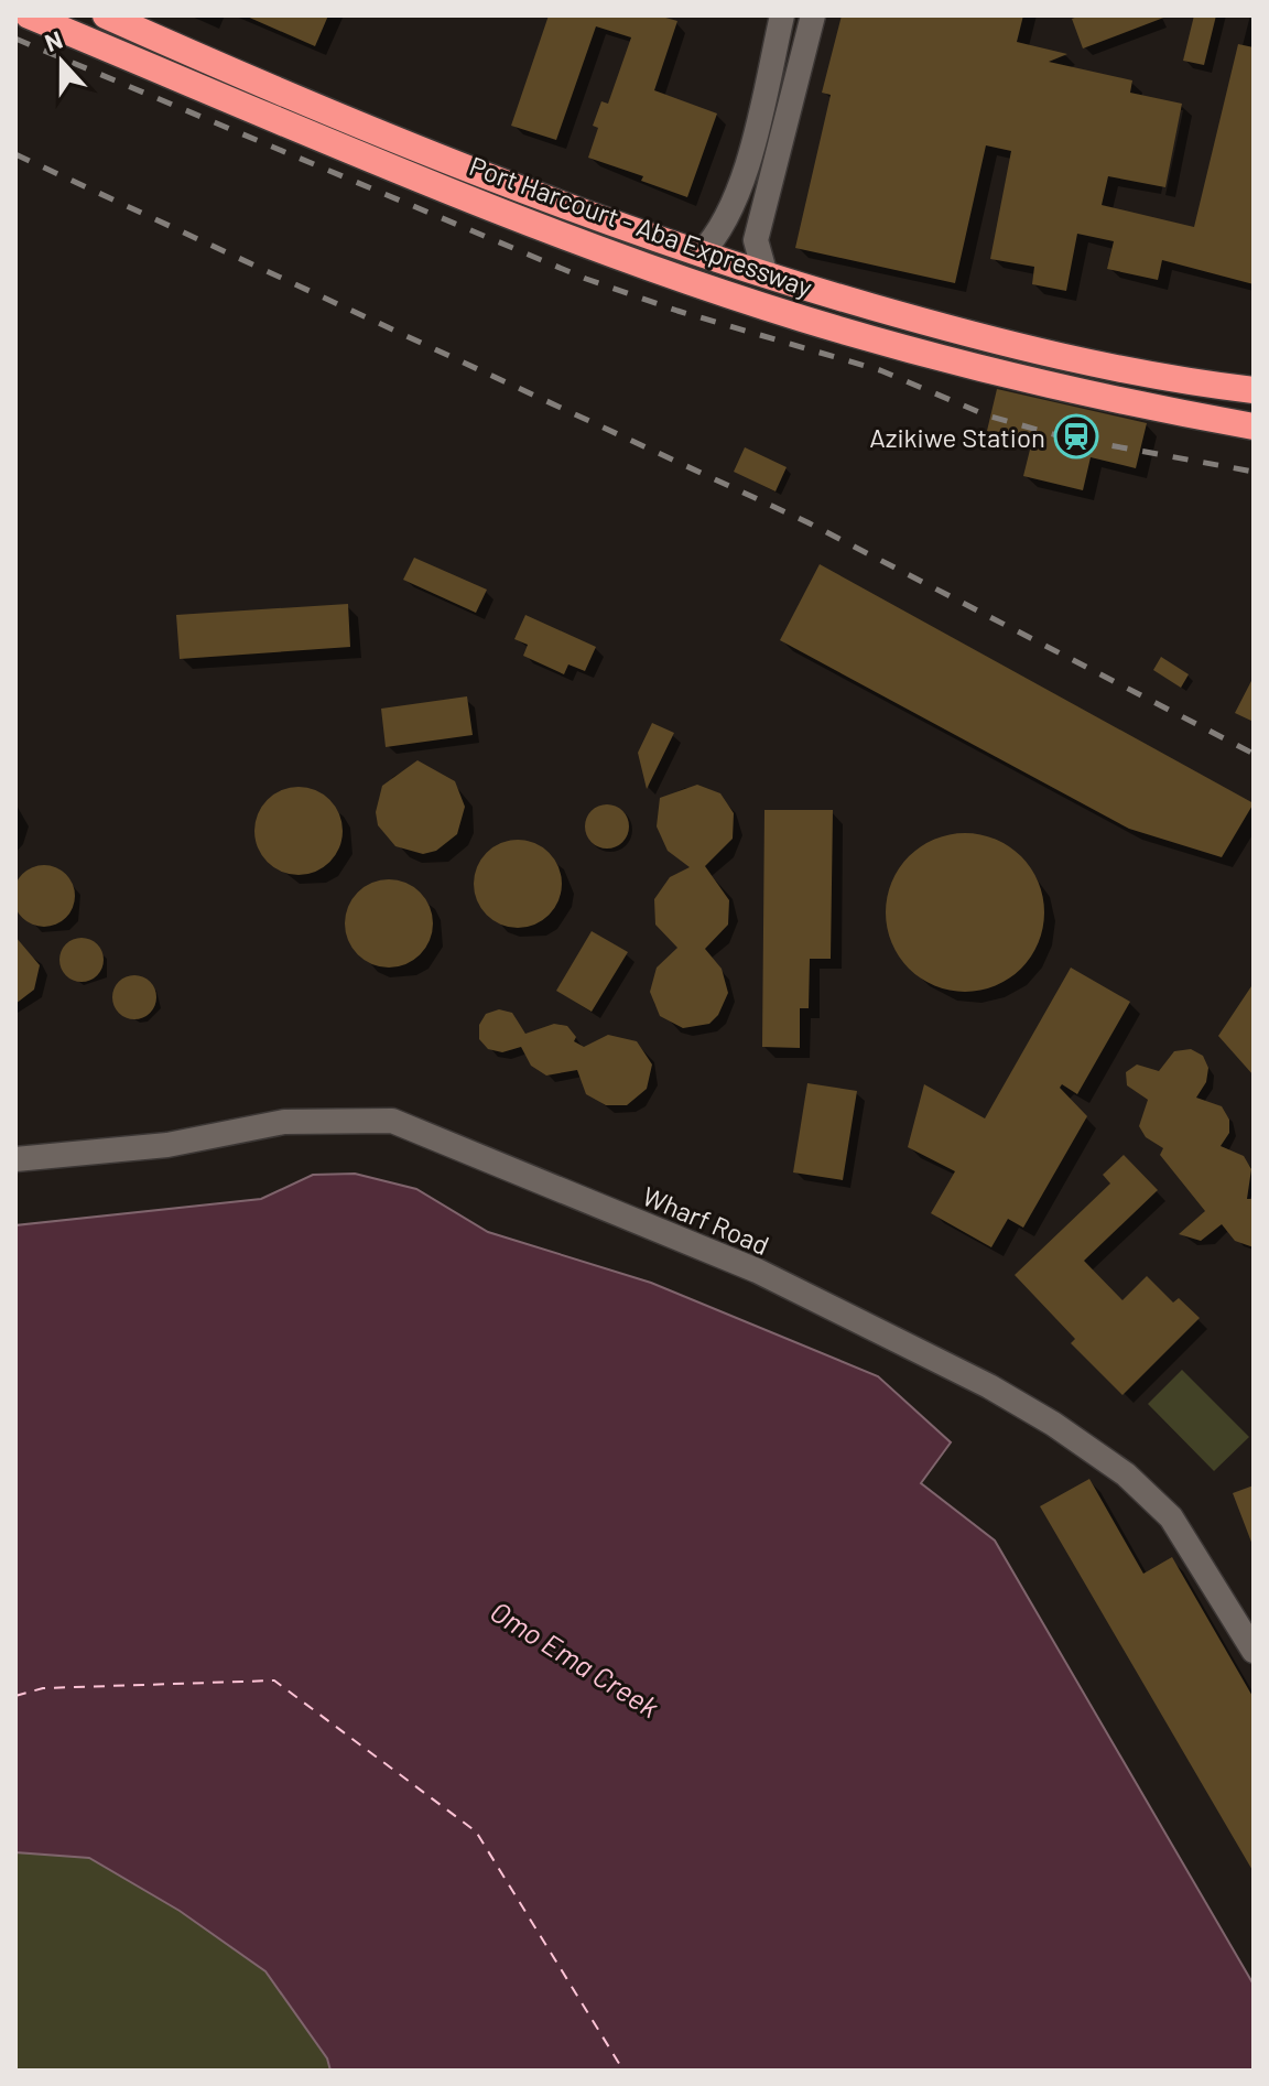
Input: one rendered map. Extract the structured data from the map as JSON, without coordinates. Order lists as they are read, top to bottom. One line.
{"streets":{"highway":["Port Harcourt - Aba Expressway"],"street":["Wharf Road"]},"water":["Omo Ema Creek"],"places":{"station":["Azikiwe Station"]},"north":"top"}
